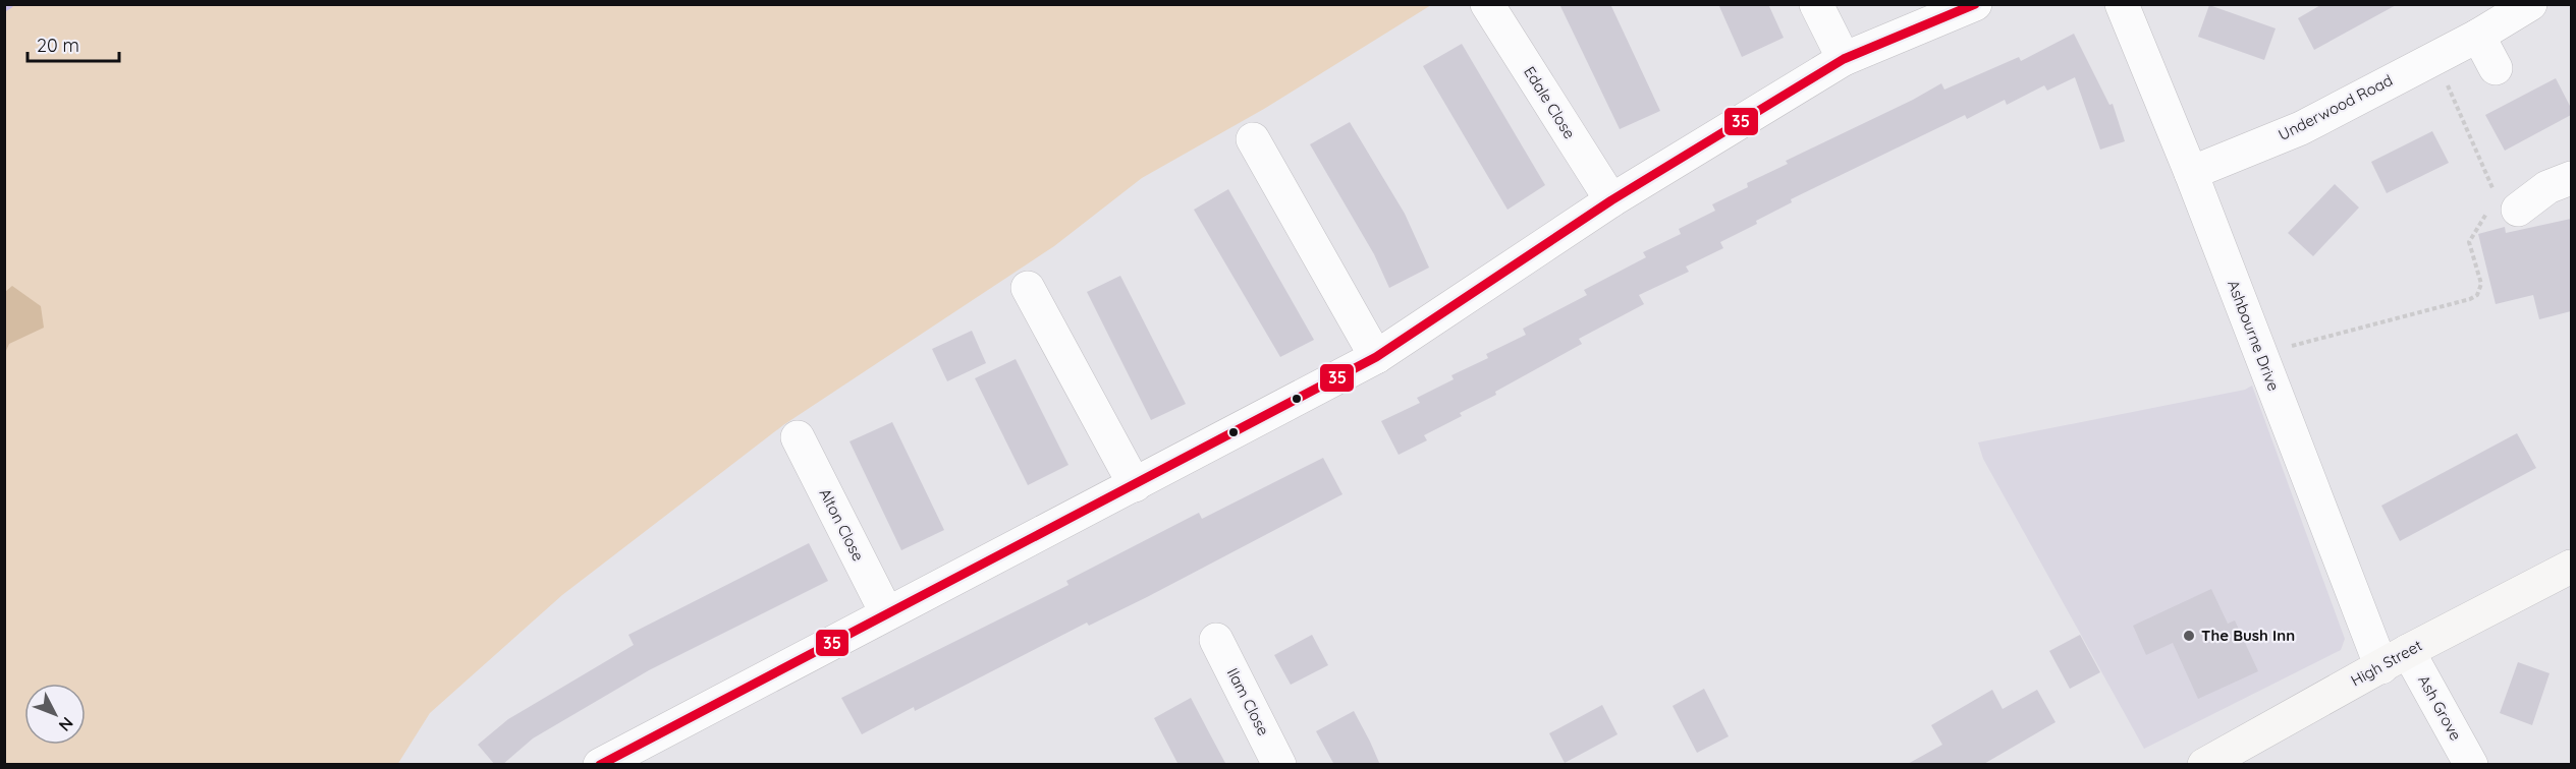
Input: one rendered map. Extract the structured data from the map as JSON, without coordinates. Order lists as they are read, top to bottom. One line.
{"streets":{"main road":["High Street"],"street":["Edale Close","Underwood Road","Ashbourne Drive","Alton Close","Ilam Close","Ash Grove"]},"crossings":[["Underwood Road","Ashbourne Drive"],["Ashbourne Drive","High Street"],["Ashbourne Drive","Ash Grove"],["High Street","Ash Grove"]],"places":["The Bush Inn"],"lines":["transit line 35"],"scale_bar":"20 m","north":"bottom right"}
